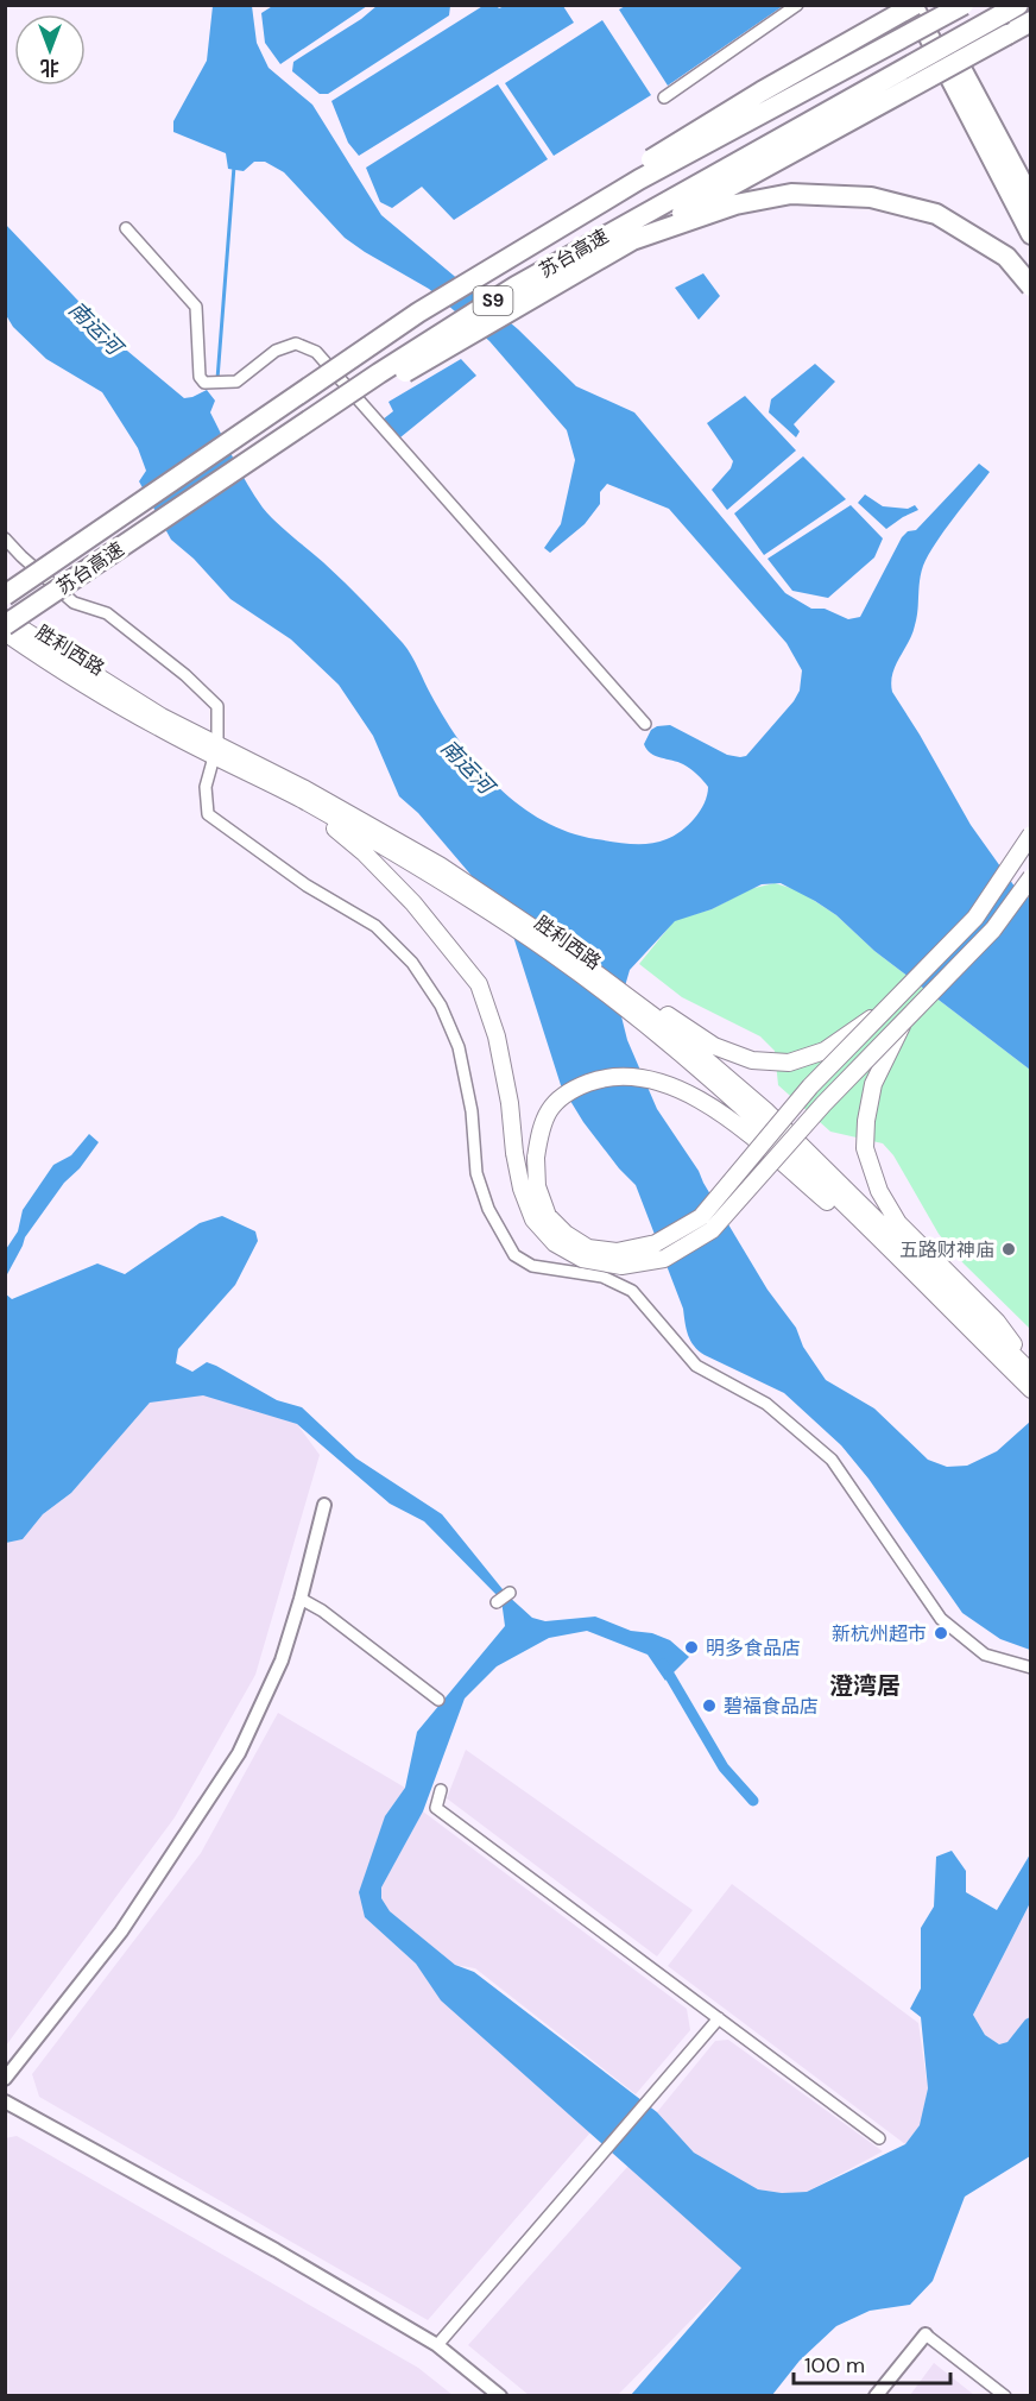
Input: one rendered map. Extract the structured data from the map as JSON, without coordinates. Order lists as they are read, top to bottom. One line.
{"streets":{"highway":["苏台高速","S9"],"main road":["胜利西路"]},"districts":["澄湾居"],"water":["南运河"],"places":["五路财神庙","新杭州超市","明多食品店","碧福食品店"],"scale_bar":"100 m","north":"bottom"}
